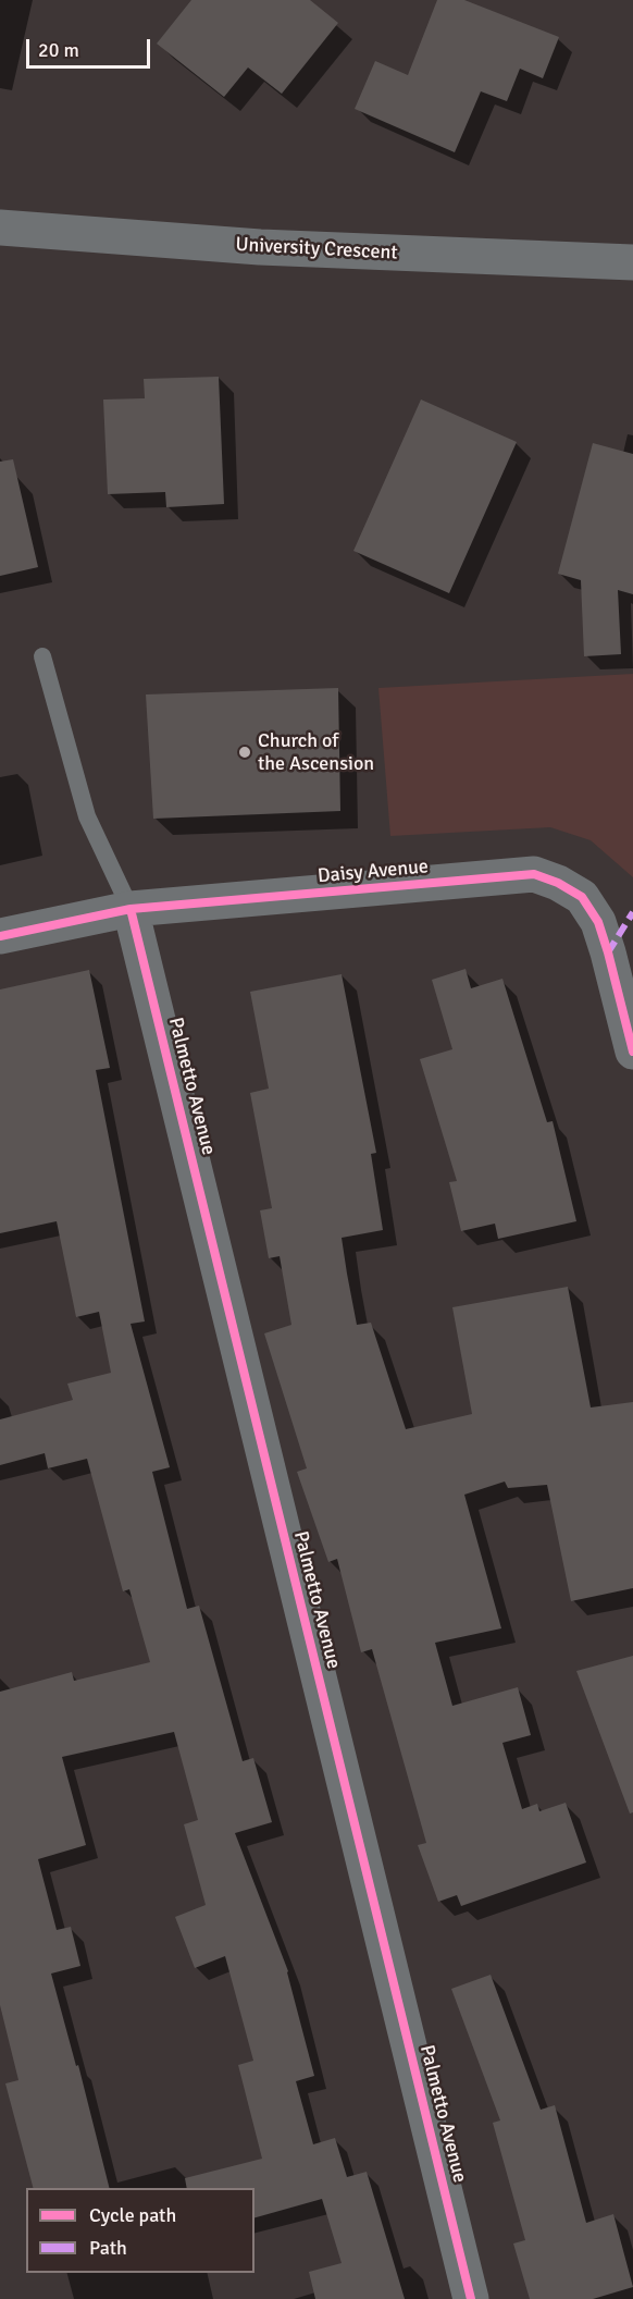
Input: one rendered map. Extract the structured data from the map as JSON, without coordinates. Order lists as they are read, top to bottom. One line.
{"streets":{"street":["University Crescent","Daisy Avenue","Palmetto Avenue"]},"crossings":[["Daisy Avenue","Palmetto Avenue"]],"places":["Church of the Ascension"],"legend":["Cycle path","Path"],"scale_bar":"20 m"}
